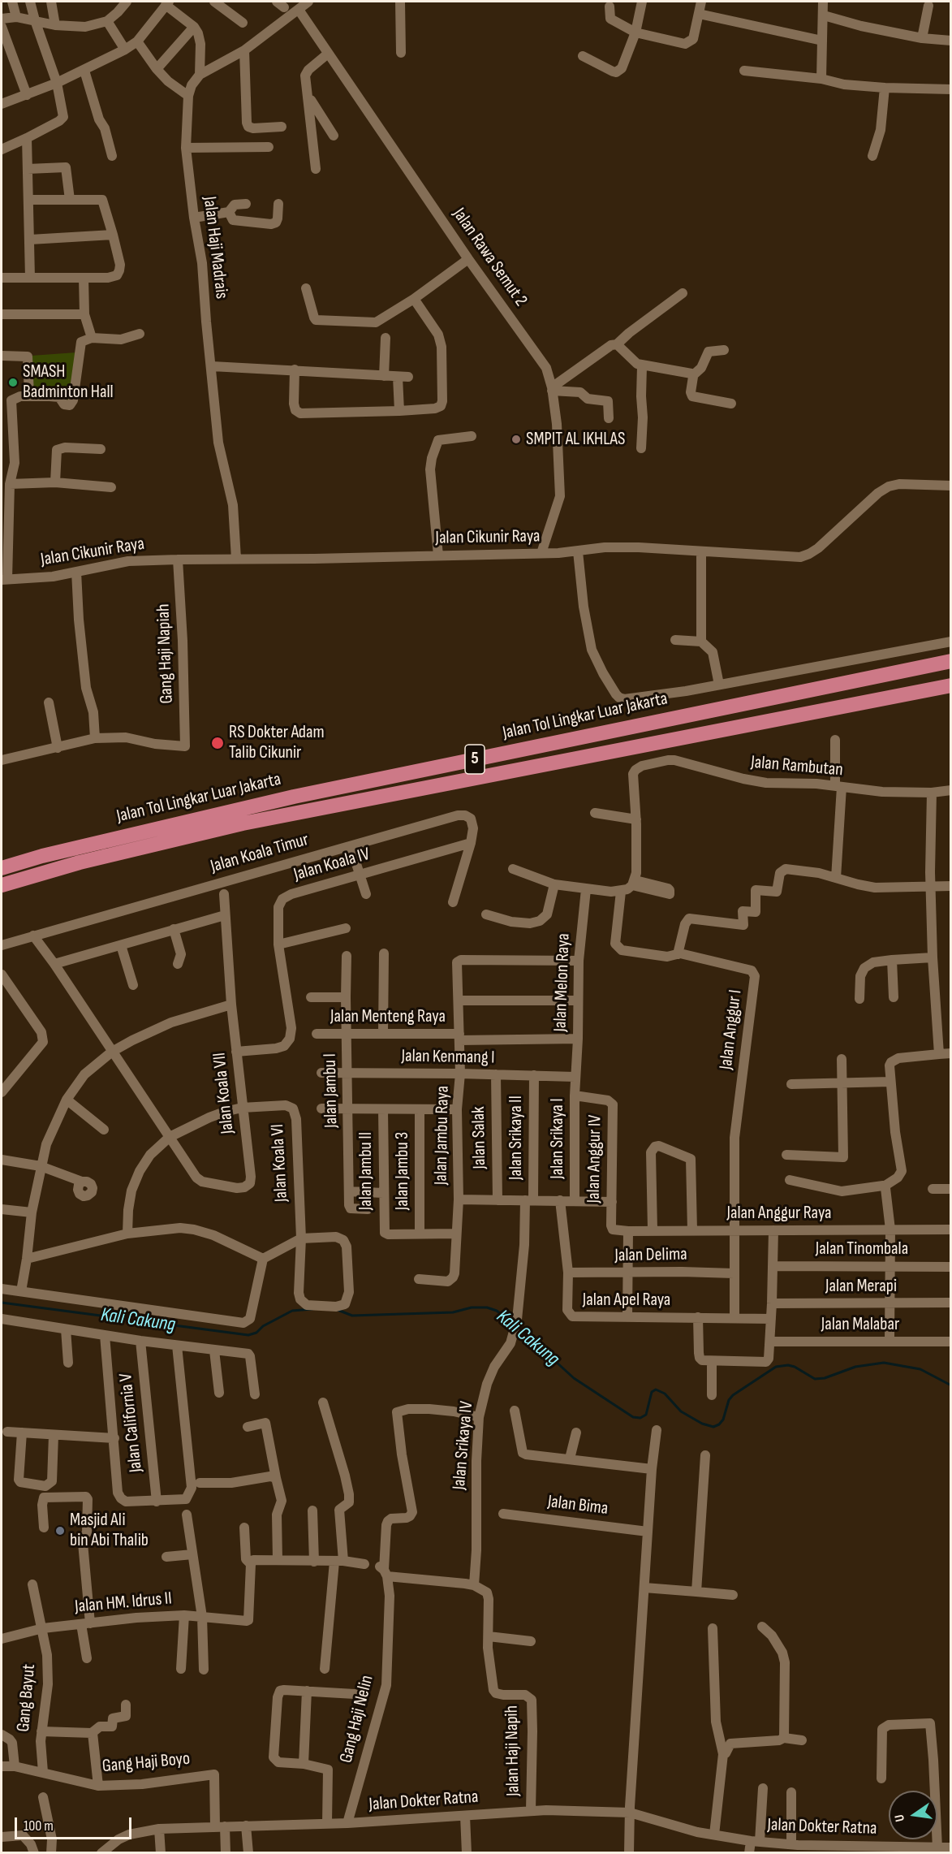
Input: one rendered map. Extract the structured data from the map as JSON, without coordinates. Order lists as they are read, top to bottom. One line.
{"streets":{"highway":["Jalan Tol Lingkar Luar Jakarta","5"],"street":["Jalan Haji Madrais","Jalan Rawa Semut 2","Jalan Cikunir Raya","Gang Haji Napiah","Jalan Rambutan","Jalan Koala Timur","Jalan Koala IV","Jalan Melon Raya","Jalan Menteng Raya","Jalan Anggur I","Jalan Kenmang I","Jalan Jambu I","Jalan Koala VII","Jalan Jambu Raya","Jalan Salak","Jalan Srikaya II","Jalan Srikaya I","Jalan Anggur IV","Jalan Koala VI","Jalan Jambu II","Jalan Jambu 3","Jalan Anggur Raya","Jalan Tinombala","Jalan Delima","Jalan Merapi","Jalan Apel Raya","Jalan Malabar","Jalan California V","Jalan Srikaya IV","Jalan Bima","Jalan HM. Idrus II","Gang Bayut","Gang Haji Nelin","Jalan Haji Napih","Gang Haji Boyo","Jalan Dokter Ratna"]},"crossings":[["Jalan Haji Madrais","Jalan Cikunir Raya"],["Jalan Rawa Semut 2","Jalan Cikunir Raya"],["Jalan Cikunir Raya","Gang Haji Napiah"],["Jalan Koala Timur","Jalan Koala IV"],["Jalan Koala IV","Jalan Koala VII"],["Jalan Melon Raya","Jalan Menteng Raya"],["Jalan Melon Raya","Jalan Kenmang I"],["Jalan Melon Raya","Jalan Jambu Raya"],["Jalan Melon Raya","Jalan Srikaya I"],["Jalan Menteng Raya","Jalan Jambu I"],["Jalan Menteng Raya","Jalan Jambu Raya"],["Jalan Anggur I","Jalan Anggur Raya"],["Jalan Anggur I","Jalan Delima"],["Jalan Anggur I","Jalan Apel Raya"],["Jalan Kenmang I","Jalan Jambu I"],["Jalan Kenmang I","Jalan Jambu Raya"],["Jalan Kenmang I","Jalan Salak"],["Jalan Kenmang I","Jalan Srikaya II"],["Jalan Kenmang I","Jalan Srikaya I"],["Jalan Koala VII","Jalan Koala VI"],["Jalan Srikaya II","Jalan Srikaya IV"],["Jalan Srikaya I","Jalan Anggur IV"],["Jalan Anggur IV","Jalan Anggur Raya"],["Jalan Jambu II","Jalan Jambu 3"],["Jalan Delima","Jalan Apel Raya"],["Jalan Srikaya IV","Gang Haji Nelin"],["Jalan Srikaya IV","Jalan Haji Napih"],["Jalan HM. Idrus II","Gang Bayut"],["Gang Bayut","Gang Haji Boyo"],["Gang Haji Nelin","Jalan Dokter Ratna"],["Jalan Haji Napih","Jalan Dokter Ratna"],["Gang Haji Boyo","Jalan Dokter Ratna"]],"water":["Kali Cakung"],"places":["SMASH Badminton Hall","SMPIT AL IKHLAS","RS Dokter Adam Talib Cikunir","Masjid Ali bin Abi Thalib"],"scale_bar":"100 m","north":"left"}
